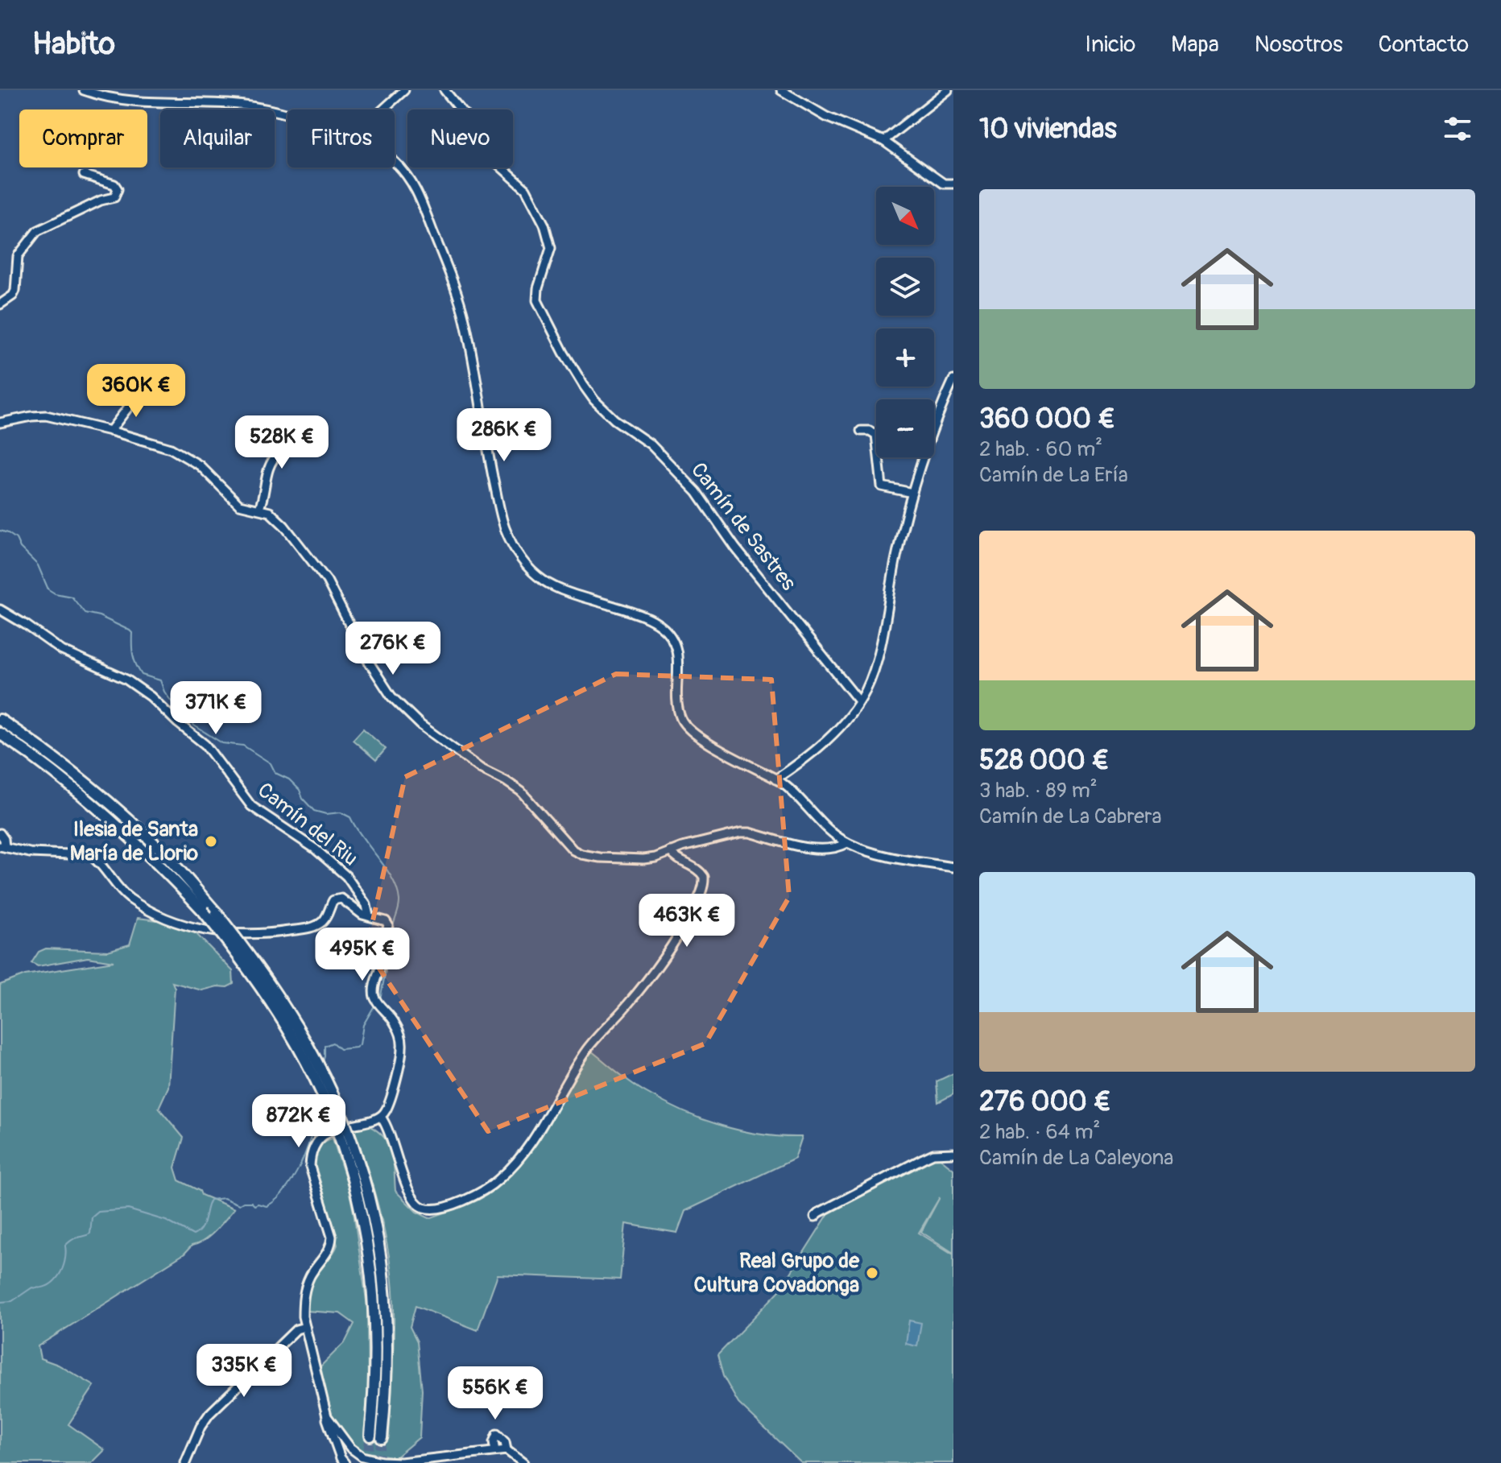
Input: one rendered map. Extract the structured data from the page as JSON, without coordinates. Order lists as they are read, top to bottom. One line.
{"streets":{"street":["Camín de Sastres","Camín del Riu"]},"places":["Ilesia de Santa María de Llorio","Real Grupo de Cultura Covadonga"],"north":"bottom right","page":{"header":"Habito","nav":["Inicio","Mapa","Nosotros","Contacto"],"heading":"10 viviendas","chip":["Comprar","Alquilar","Filtros","Nuevo"],"list":[{"name":"360 000 €","note":"2 hab. · 60 m² · Camín de La Ería"},{"name":"528 000 €","note":"3 hab. · 89 m² · Camín de La Cabrera"},{"name":"276 000 €","note":"2 hab. · 64 m² · Camín de La Caleyona"}],"map_buttons":["+","−"],"price":["360K €","286K €","528K €","276K €","371K €","463K €","495K €","872K €","335K €","556K €"]}}
